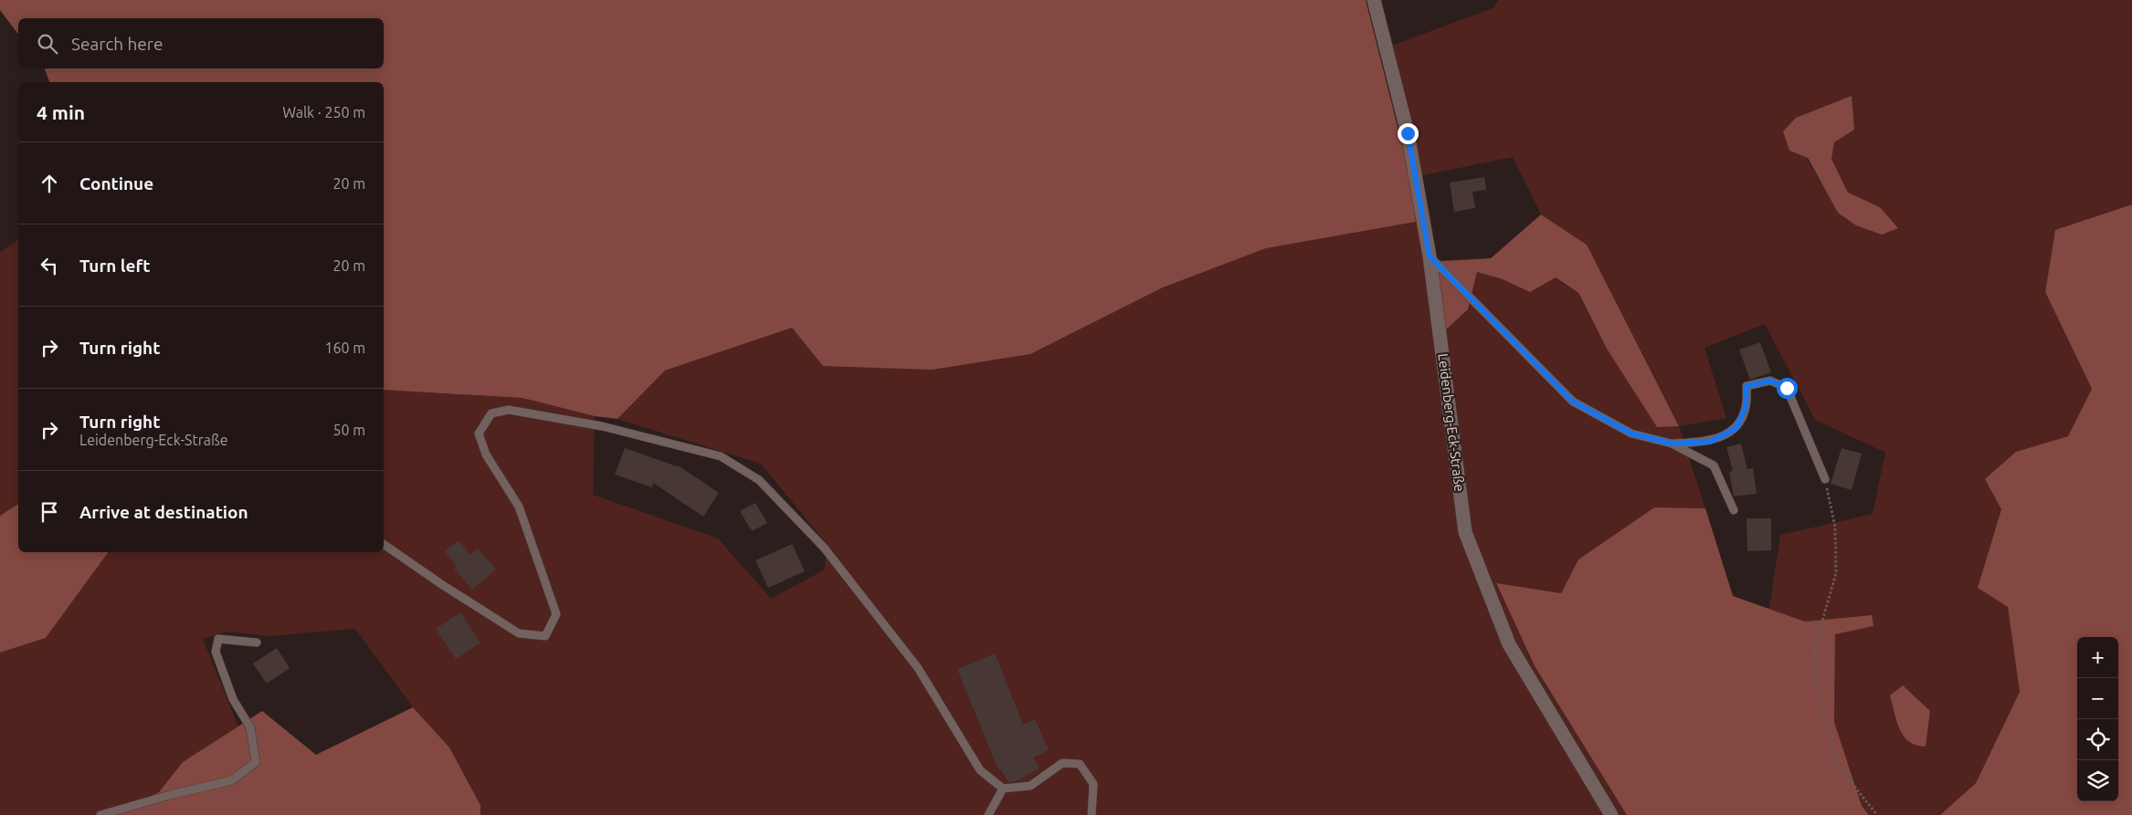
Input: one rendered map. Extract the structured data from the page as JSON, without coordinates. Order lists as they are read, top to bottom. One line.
{"streets":{"street":["Leidenberg-Eck-Straße"]},"page":{"search":"Search here","heading":["4 min","Walk · 250 m"],"list":[["Continue","20 m"],["Turn left","20 m"],["Turn right","160 m"],["Turn right","Leidenberg-Eck-Straße","50 m"],"Arrive at destination"],"map_buttons":["+","−"]}}
